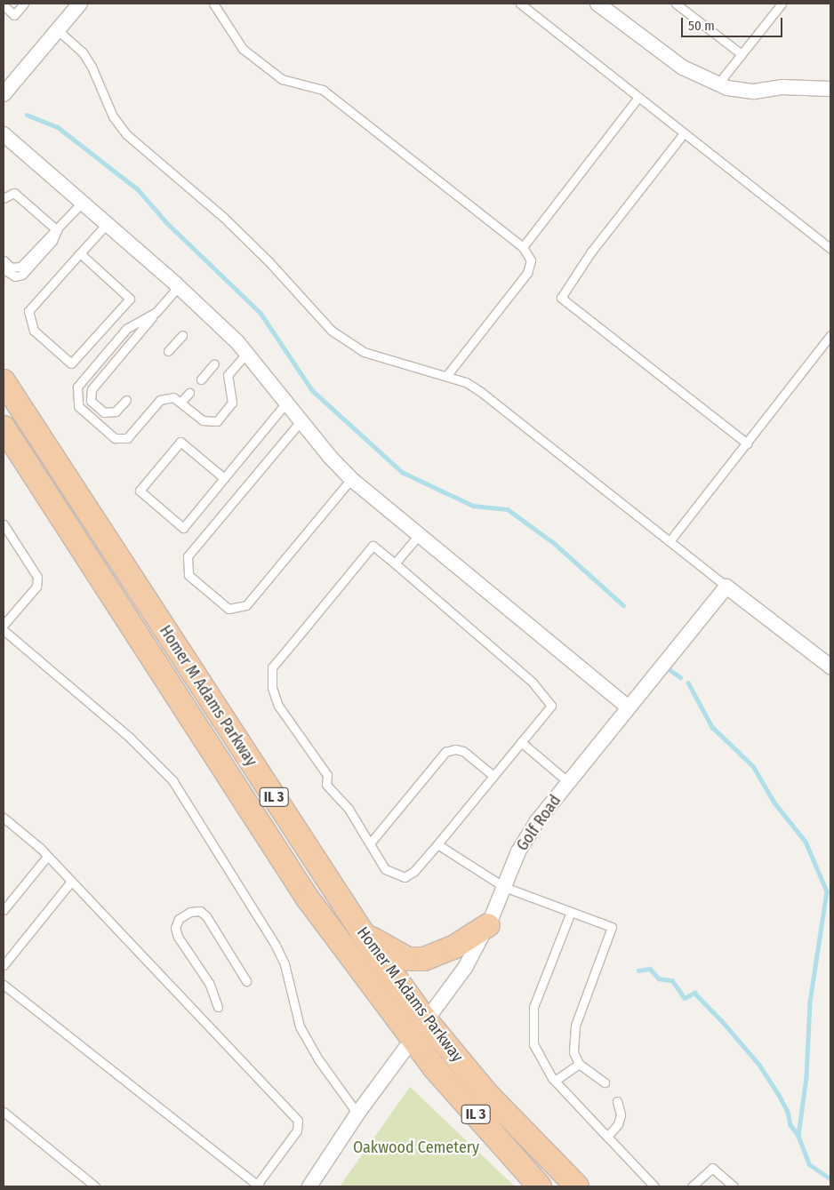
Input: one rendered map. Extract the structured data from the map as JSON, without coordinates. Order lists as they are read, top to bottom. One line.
{"streets":{"main road":["Homer M Adams Parkway","IL 3"],"street":["Golf Road"]},"crossings":[["Homer M Adams Parkway","Golf Road"]],"parks":["Oakwood Cemetery"],"scale_bar":"50 m"}
